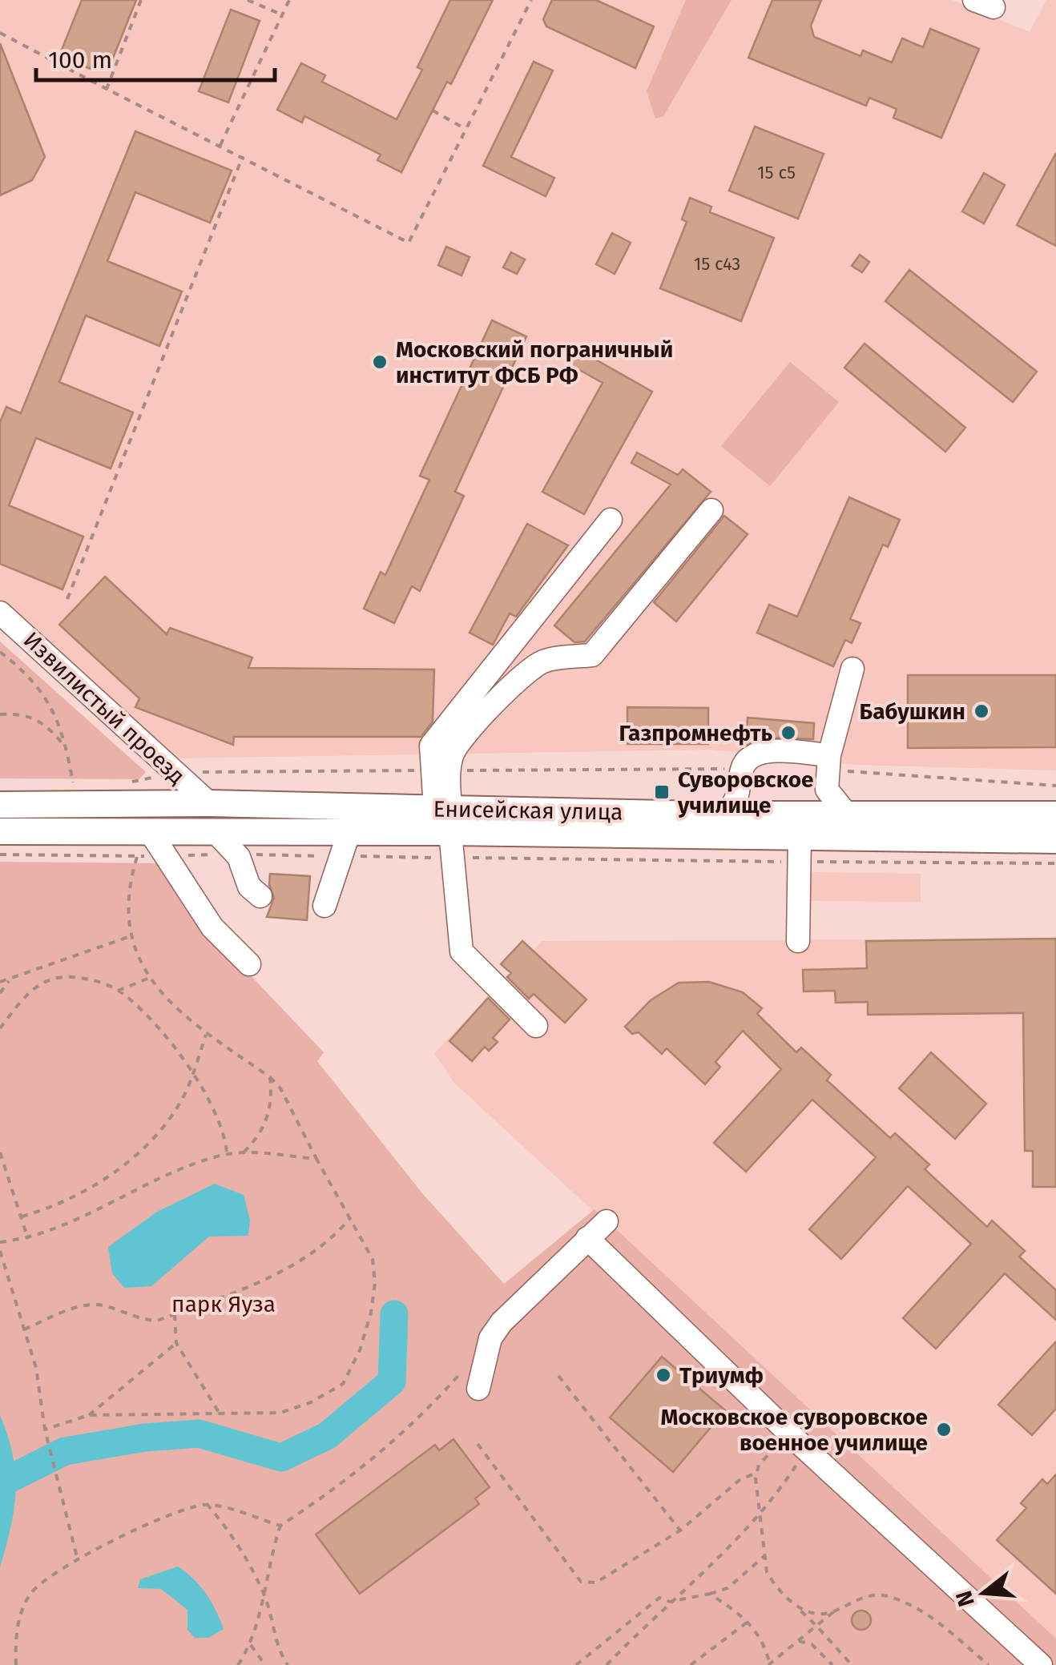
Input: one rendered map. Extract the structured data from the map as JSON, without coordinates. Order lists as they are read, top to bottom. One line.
{"streets":{"main road":["Енисейская улица"],"street":["Извилистый проезд"]},"crossings":[["Извилистый проезд","Енисейская улица"]],"parks":["парк Яуза"],"places":{"other":["Московский пограничный институт ФСБ РФ","Бабушкин","Газпромнефть","Триумф","Московское суворовское военное училище"],"transit":["Суворовское училище"]},"house_numbers":["15 с5","15 с43"],"scale_bar":"100 m","north":"left"}
